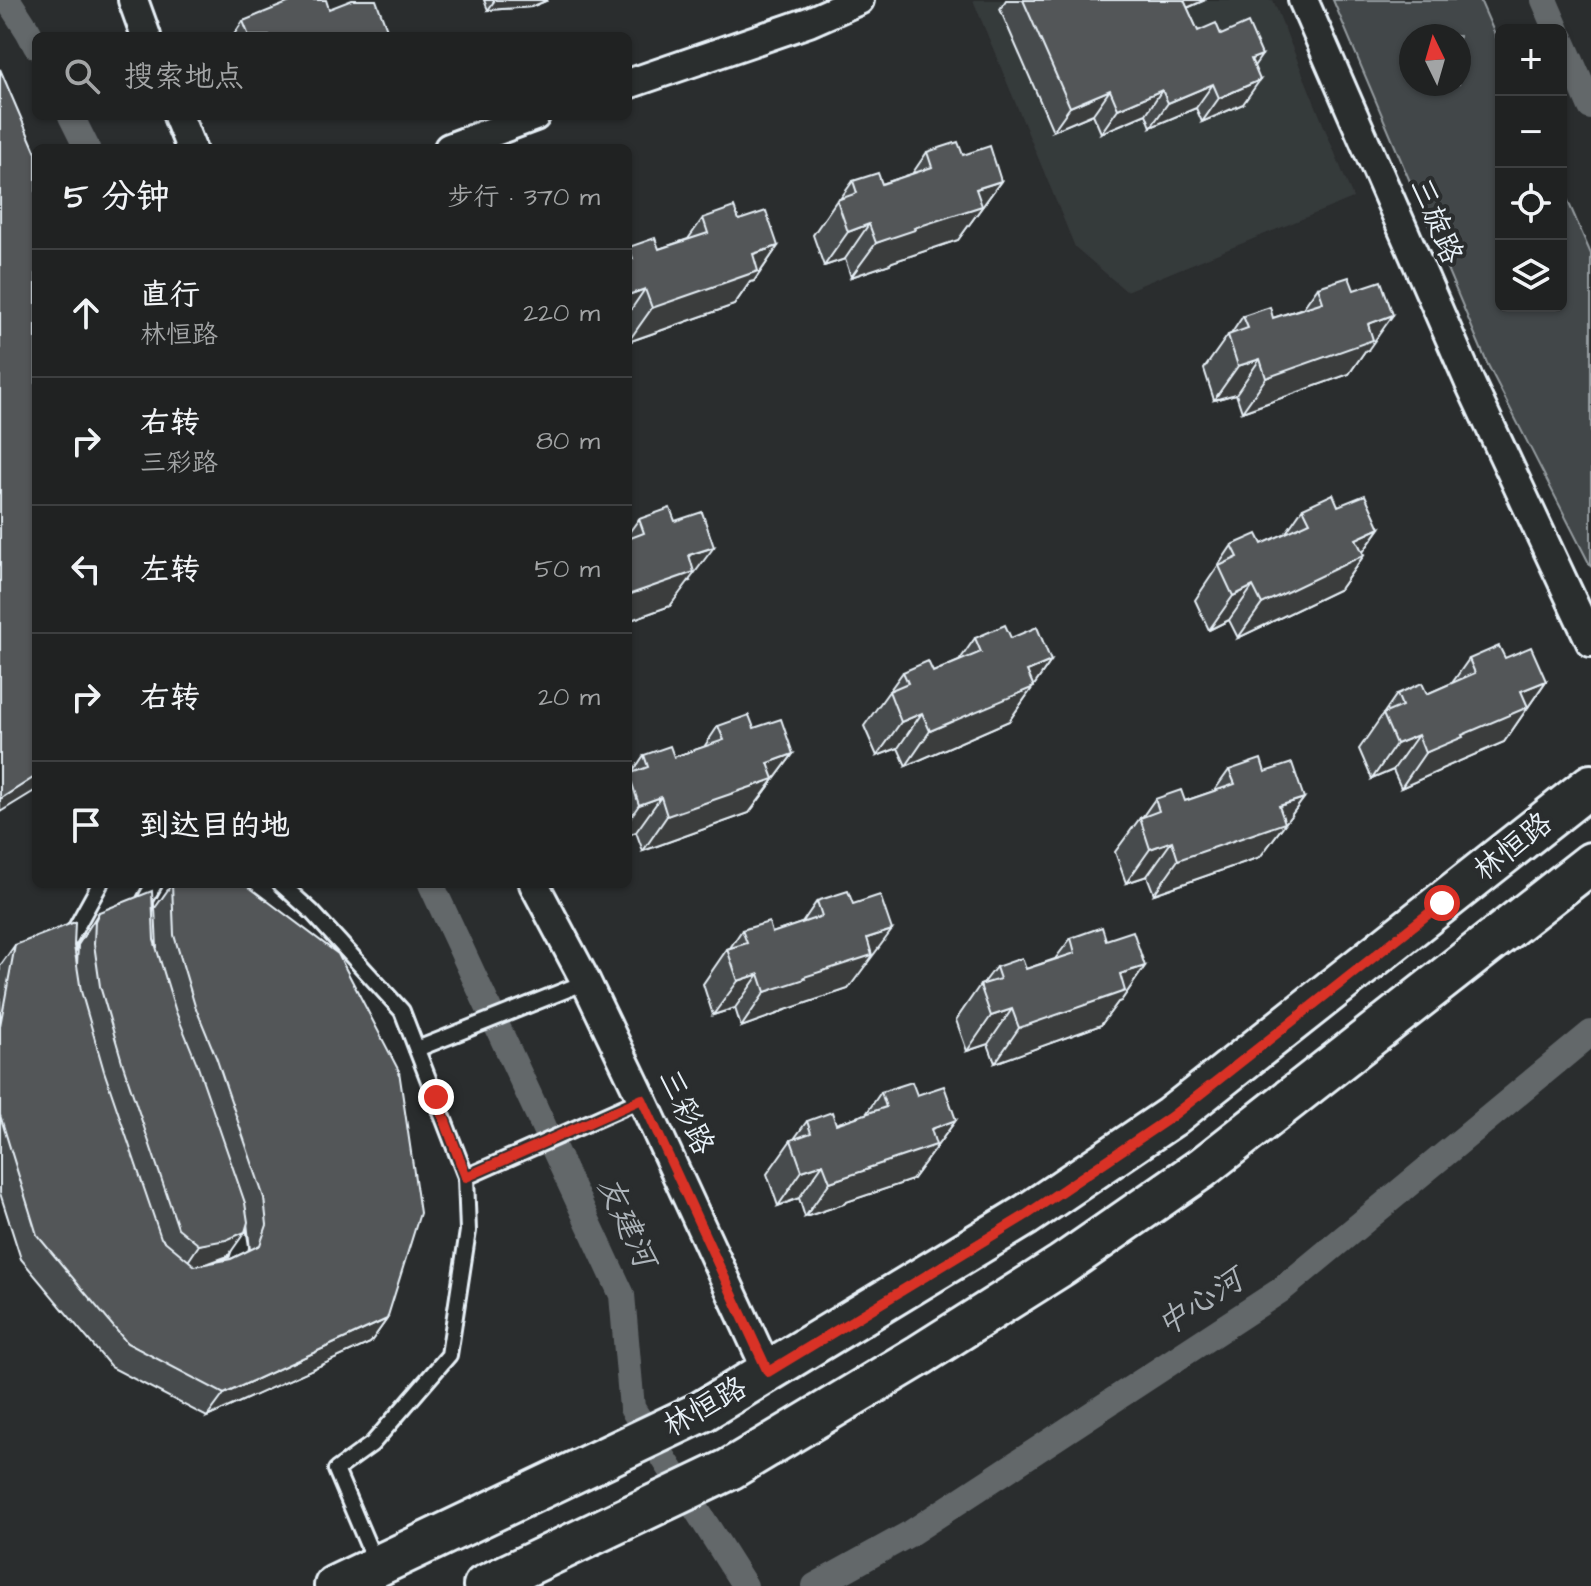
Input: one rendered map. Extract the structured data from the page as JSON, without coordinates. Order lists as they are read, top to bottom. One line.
{"streets":{"main road":["林恒路"],"street":["三旋路","三彩路"]},"crossings":[["林恒路","三彩路"]],"water":["友建河","中心河"],"north":"top","page":{"map_buttons":["+","−"],"search":"搜索地点","heading":["5 分钟","步行 · 370 m"],"list":[["直行","林恒路","220 m"],["右转","三彩路","80 m"],["左转","50 m"],["右转","20 m"],"到达目的地"]}}
